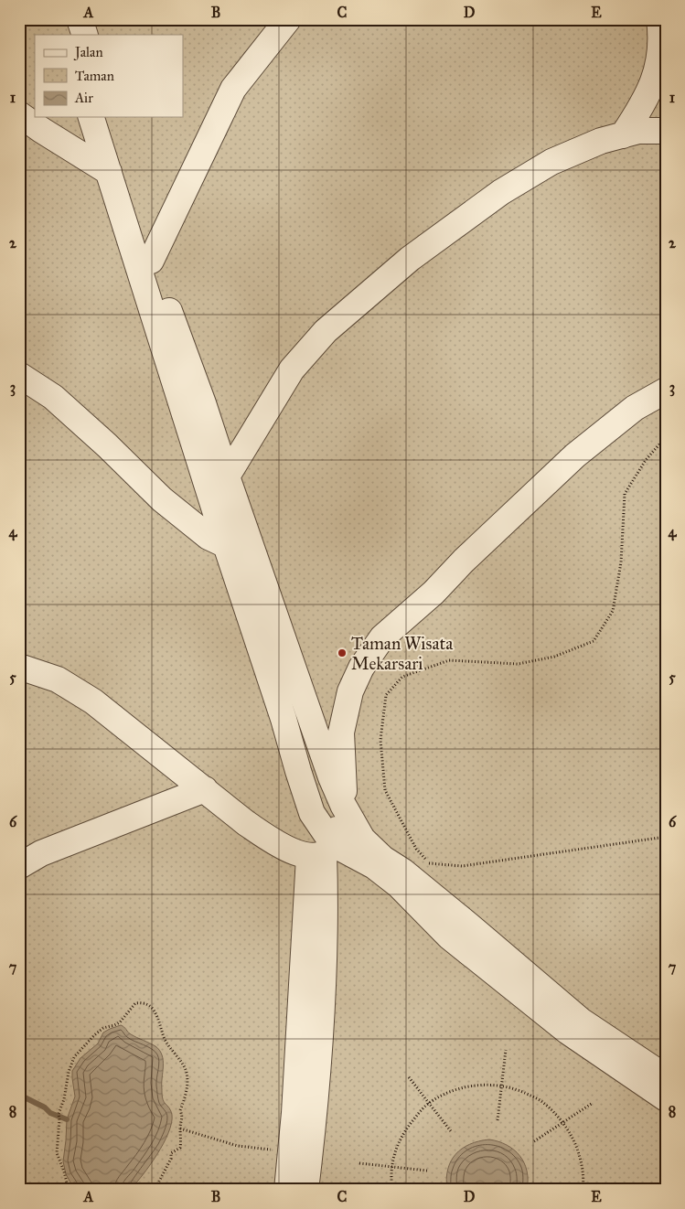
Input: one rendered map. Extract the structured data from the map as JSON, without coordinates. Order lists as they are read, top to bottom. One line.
{"places":["Taman Wisata Mekarsari"],"legend":["Jalan","Taman","Air"],"grid":{"columns":["A","B","C","D","E"],"rows":["1","2","3","4","5","6","7","8"]}}
